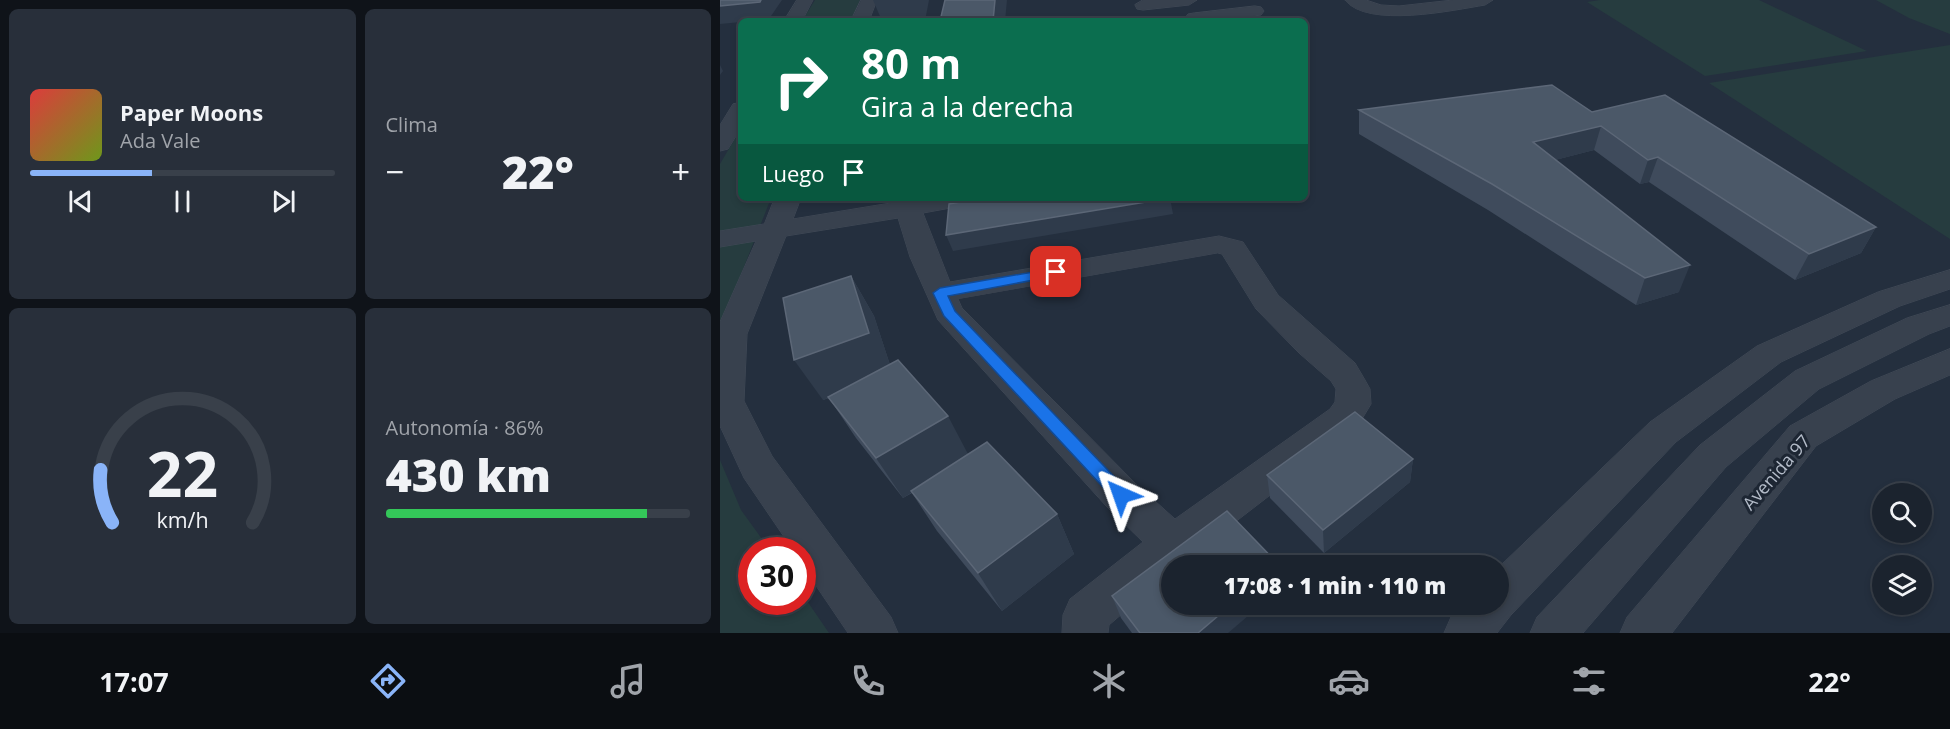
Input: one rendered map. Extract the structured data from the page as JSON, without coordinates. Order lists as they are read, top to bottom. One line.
{"streets":{"street":["Avenida 97"]},"page":{"tile":["Clima",["Autonomía · 86%","430 km"]],"turn":["80 m","Gira a la derecha"],"song":["Paper Moons","Ada Vale"],"then":"Luego","heat":["−","22°","+"],"limit":"30","trip":"17:08 · 1 min · 110 m","tabs":["17:07","22°"],"gauge":["22","km/h"]}}
